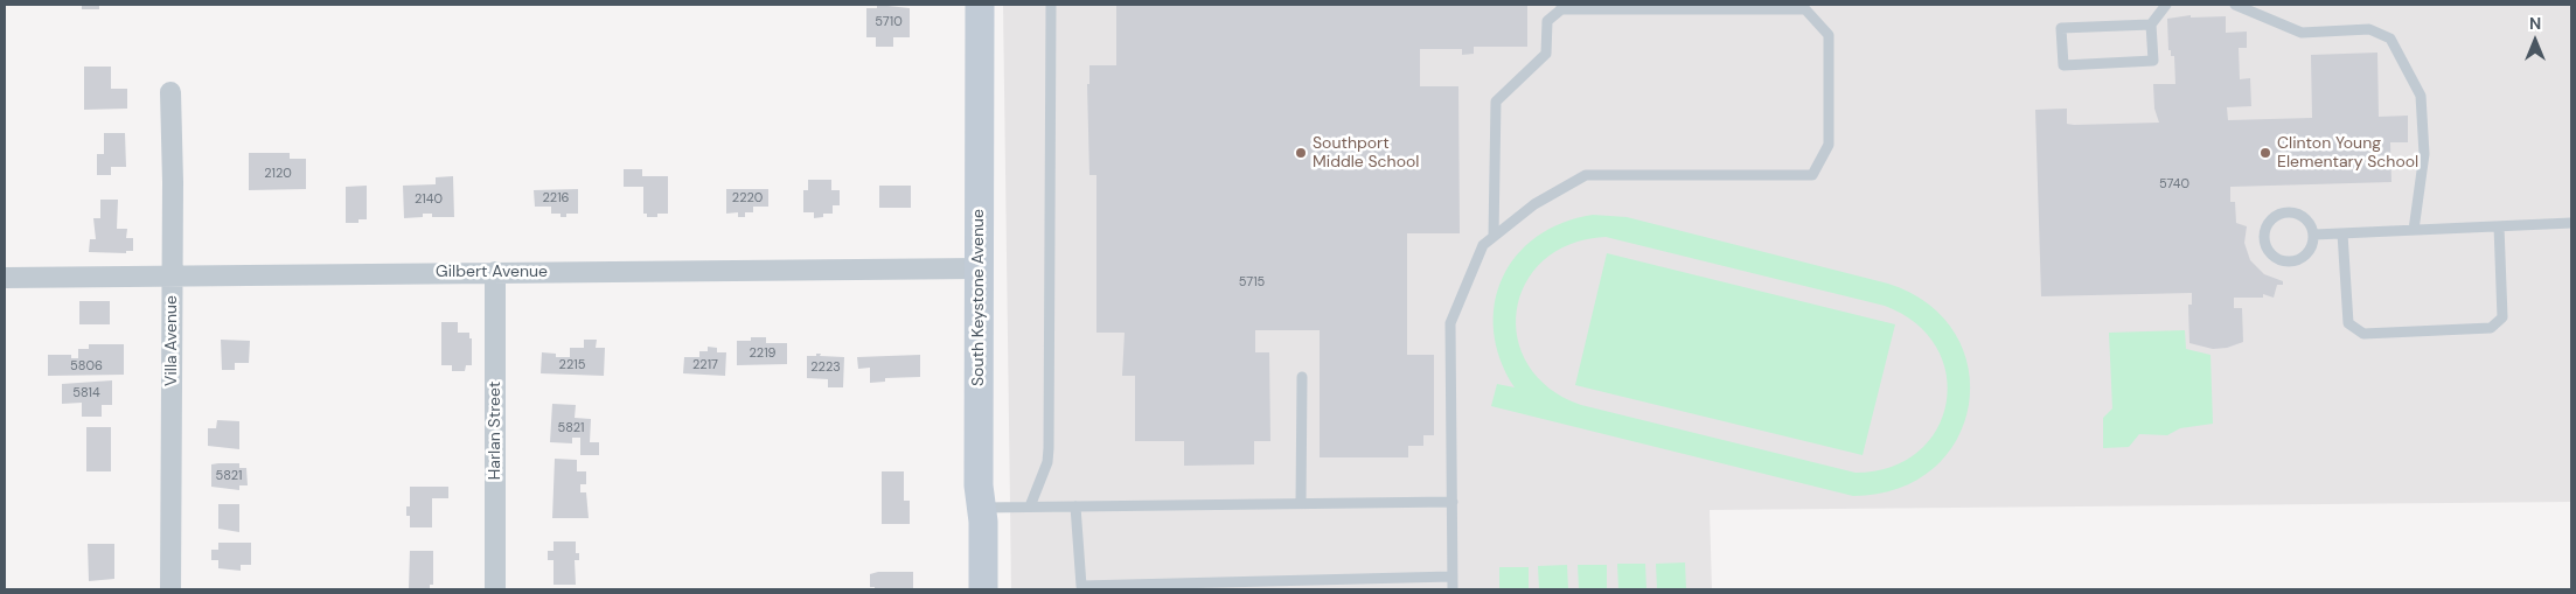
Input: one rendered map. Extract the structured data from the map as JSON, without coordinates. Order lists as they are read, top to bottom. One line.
{"streets":{"main road":["South Keystone Avenue"],"street":["Gilbert Avenue","Villa Avenue","Harlan Street"]},"crossings":[["Gilbert Avenue","South Keystone Avenue"],["Gilbert Avenue","Villa Avenue"],["Gilbert Avenue","Harlan Street"]],"places":["Southport Middle School","Clinton Young Elementary School"],"house_numbers":["5710","2120","5740","2216","2220","2140","5715","2219","2215","2217","5806","2223","5814","5821","5821"],"north":"top"}
